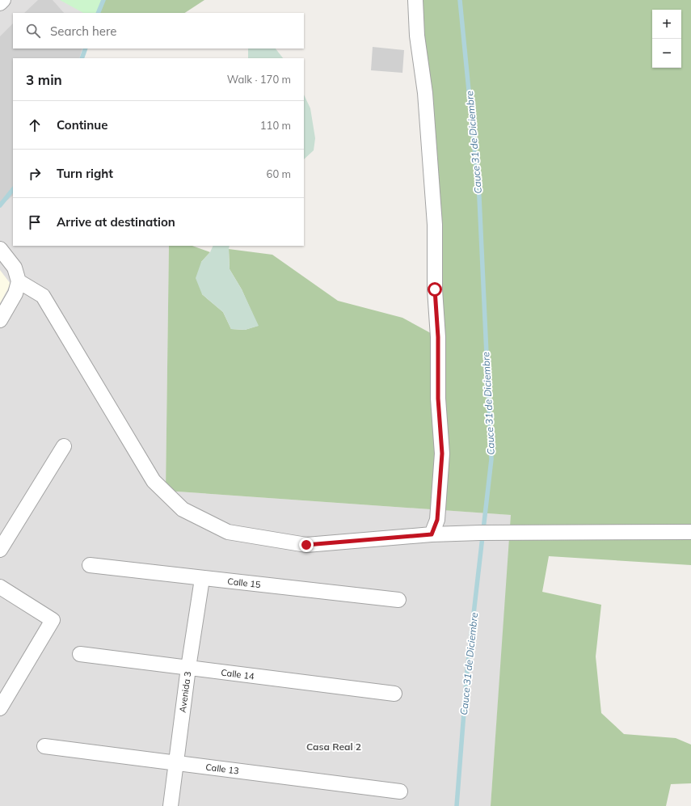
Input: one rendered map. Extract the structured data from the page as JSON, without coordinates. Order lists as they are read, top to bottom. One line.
{"streets":{"street":["Calle 15","Calle 14","Avenida 3","Calle 13"]},"crossings":[["Calle 15","Avenida 3"],["Calle 14","Avenida 3"],["Avenida 3","Calle 13"]],"districts":["Casa Real 2"],"water":["Cauce 31 de Diciembre"],"page":{"map_buttons":["+","−"],"search":"Search here","heading":["3 min","Walk · 170 m"],"list":[["Continue","110 m"],["Turn right","60 m"],"Arrive at destination"]}}
